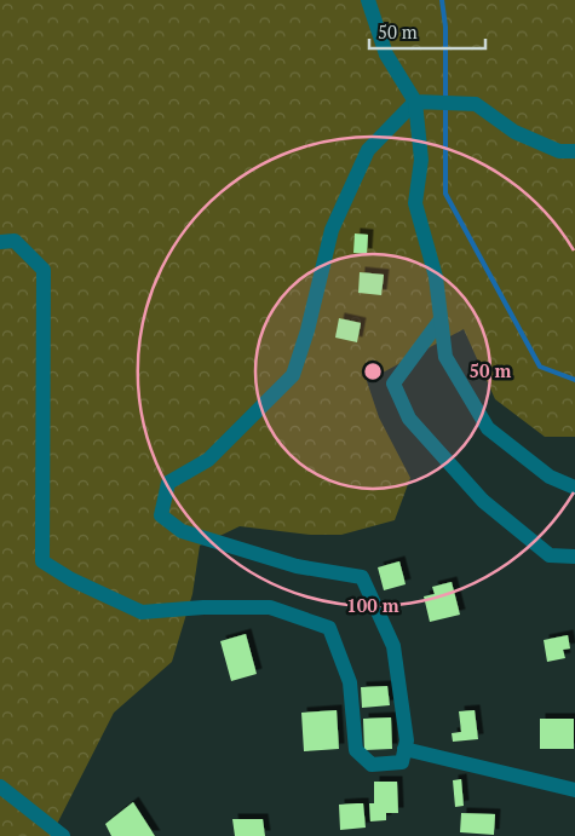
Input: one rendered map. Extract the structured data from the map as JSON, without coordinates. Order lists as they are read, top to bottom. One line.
{"scale_bar":"50 m","rings":["50 m","100 m"]}
